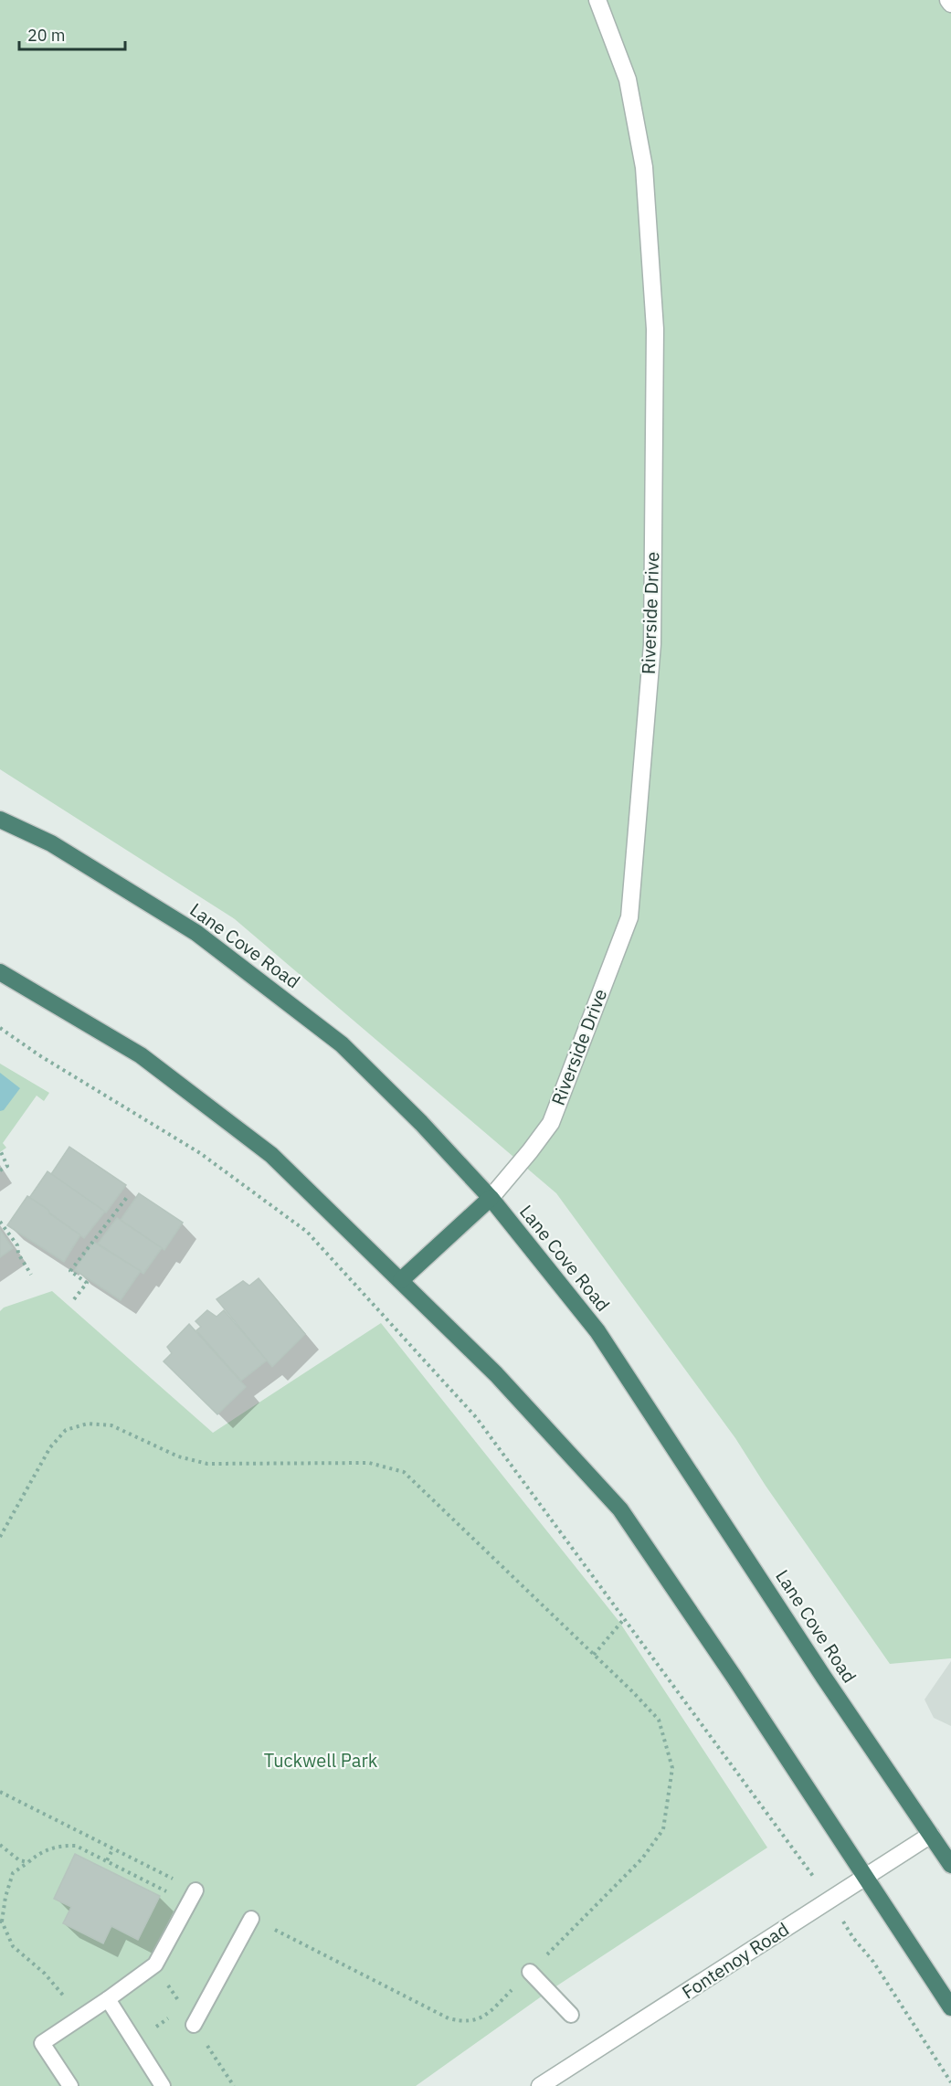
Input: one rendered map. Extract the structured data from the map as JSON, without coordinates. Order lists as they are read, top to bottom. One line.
{"streets":{"highway":["Lane Cove Road"],"street":["Riverside Drive","Fontenoy Road"]},"crossings":[["Riverside Drive","Lane Cove Road"],["Lane Cove Road","Fontenoy Road"]],"parks":["Tuckwell Park"],"scale_bar":"20 m"}
